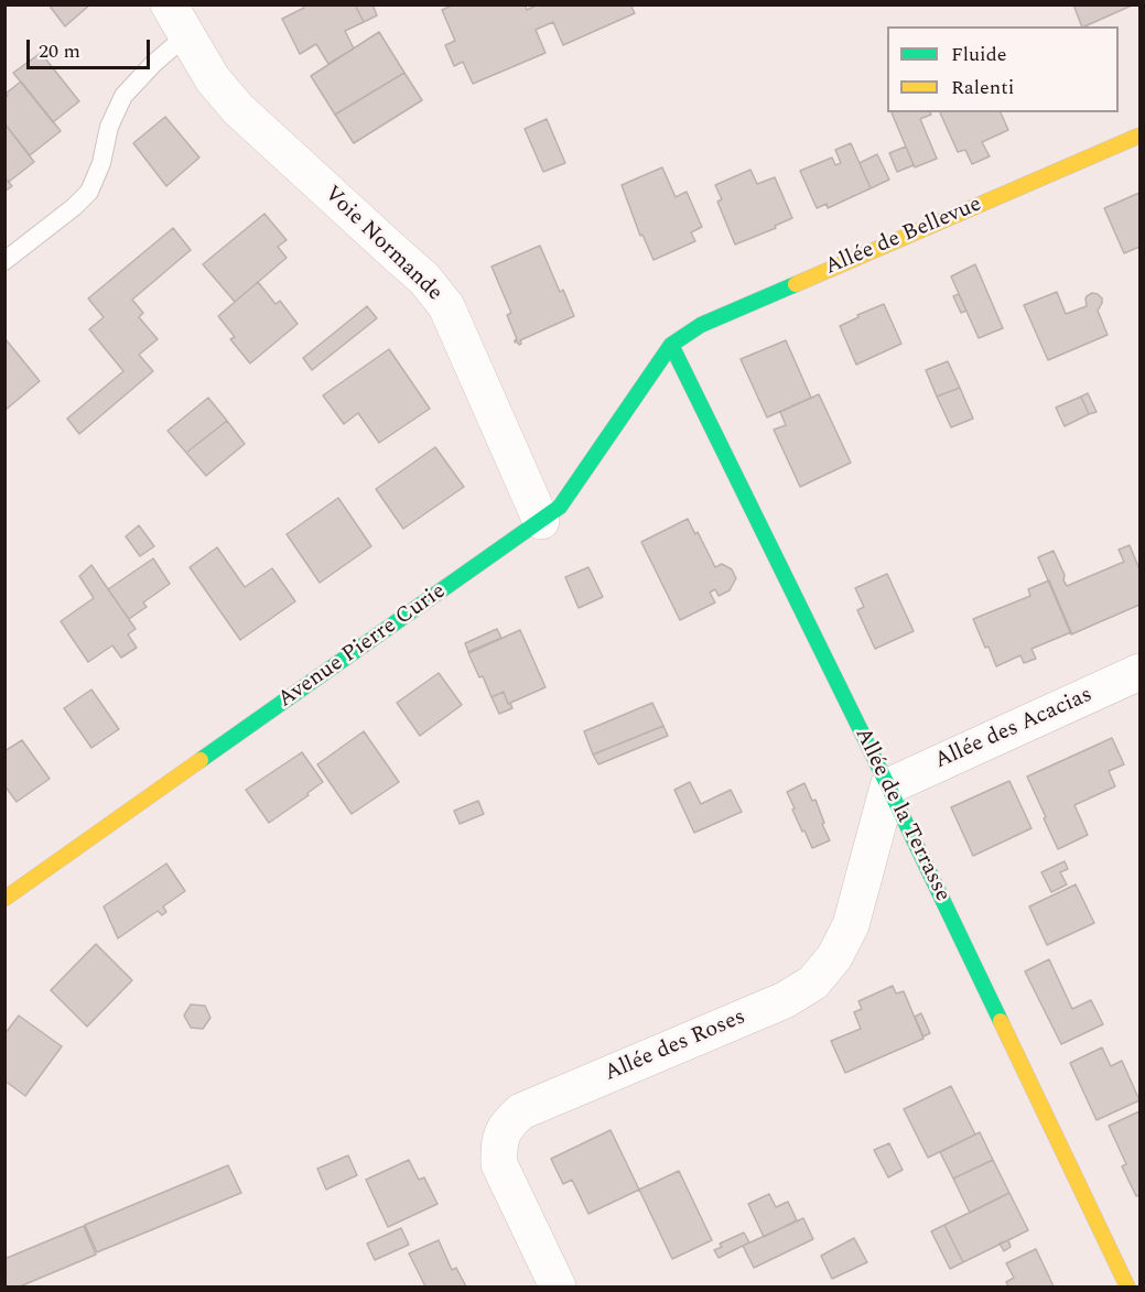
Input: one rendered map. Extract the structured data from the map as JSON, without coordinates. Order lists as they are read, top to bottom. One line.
{"streets":{"street":["Allée de Bellevue","Voie Normande","Avenue Pierre Curie","Allée des Acacias","Allée de la Terrasse","Allée des Roses"]},"crossings":[["Allée de Bellevue","Avenue Pierre Curie"],["Allée de Bellevue","Allée de la Terrasse"],["Voie Normande","Avenue Pierre Curie"],["Avenue Pierre Curie","Allée de la Terrasse"],["Allée des Acacias","Allée de la Terrasse"],["Allée des Acacias","Allée des Roses"],["Allée de la Terrasse","Allée des Roses"]],"legend":["Fluide","Ralenti"],"scale_bar":"20 m"}
